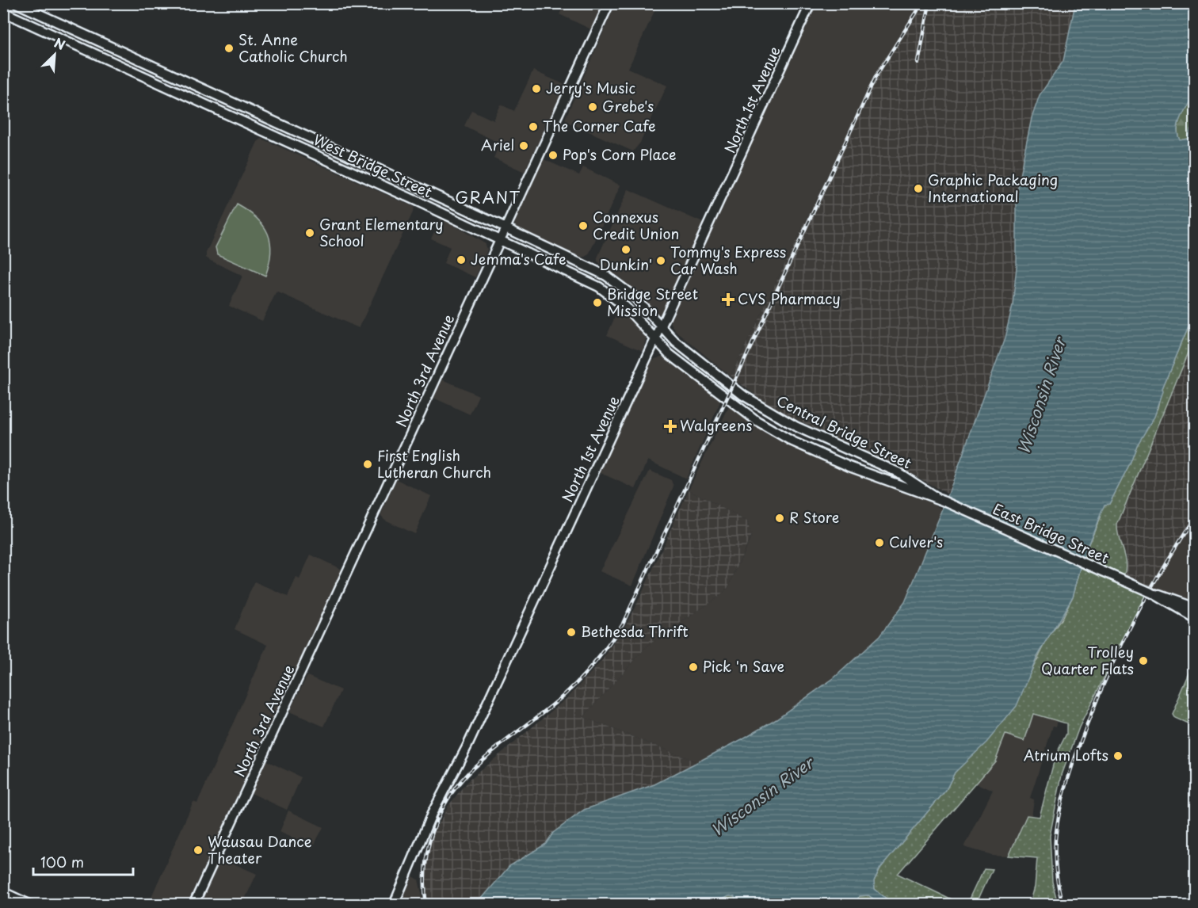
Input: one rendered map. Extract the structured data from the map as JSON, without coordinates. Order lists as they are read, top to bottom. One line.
{"streets":{"main road":["North 1st Avenue","West Bridge Street","North 3rd Avenue","Central Bridge Street","East Bridge Street"]},"crossings":[["North 1st Avenue","West Bridge Street"],["West Bridge Street","North 3rd Avenue"],["West Bridge Street","Central Bridge Street"],["Central Bridge Street","East Bridge Street"]],"districts":["GRANT"],"water":["Wisconsin River"],"places":{"other":["St. Anne Catholic Church","Jerry's Music","Grebe's","The Corner Cafe","Ariel","Pop's Corn Place","Graphic Packaging International","Connexus Credit Union","Grant Elementary School","Dunkin'","Jemma's Cafe","Tommy's Express Car Wash","Bridge Street Mission","First English Lutheran Church","R Store","Culver's","Bethesda Thrift","Trolley Quarter Flats","Pick 'n Save","Atrium Lofts","Wausau Dance Theater"],"health":["CVS Pharmacy","Walgreens"]},"scale_bar":"100 m","north":"top right"}
